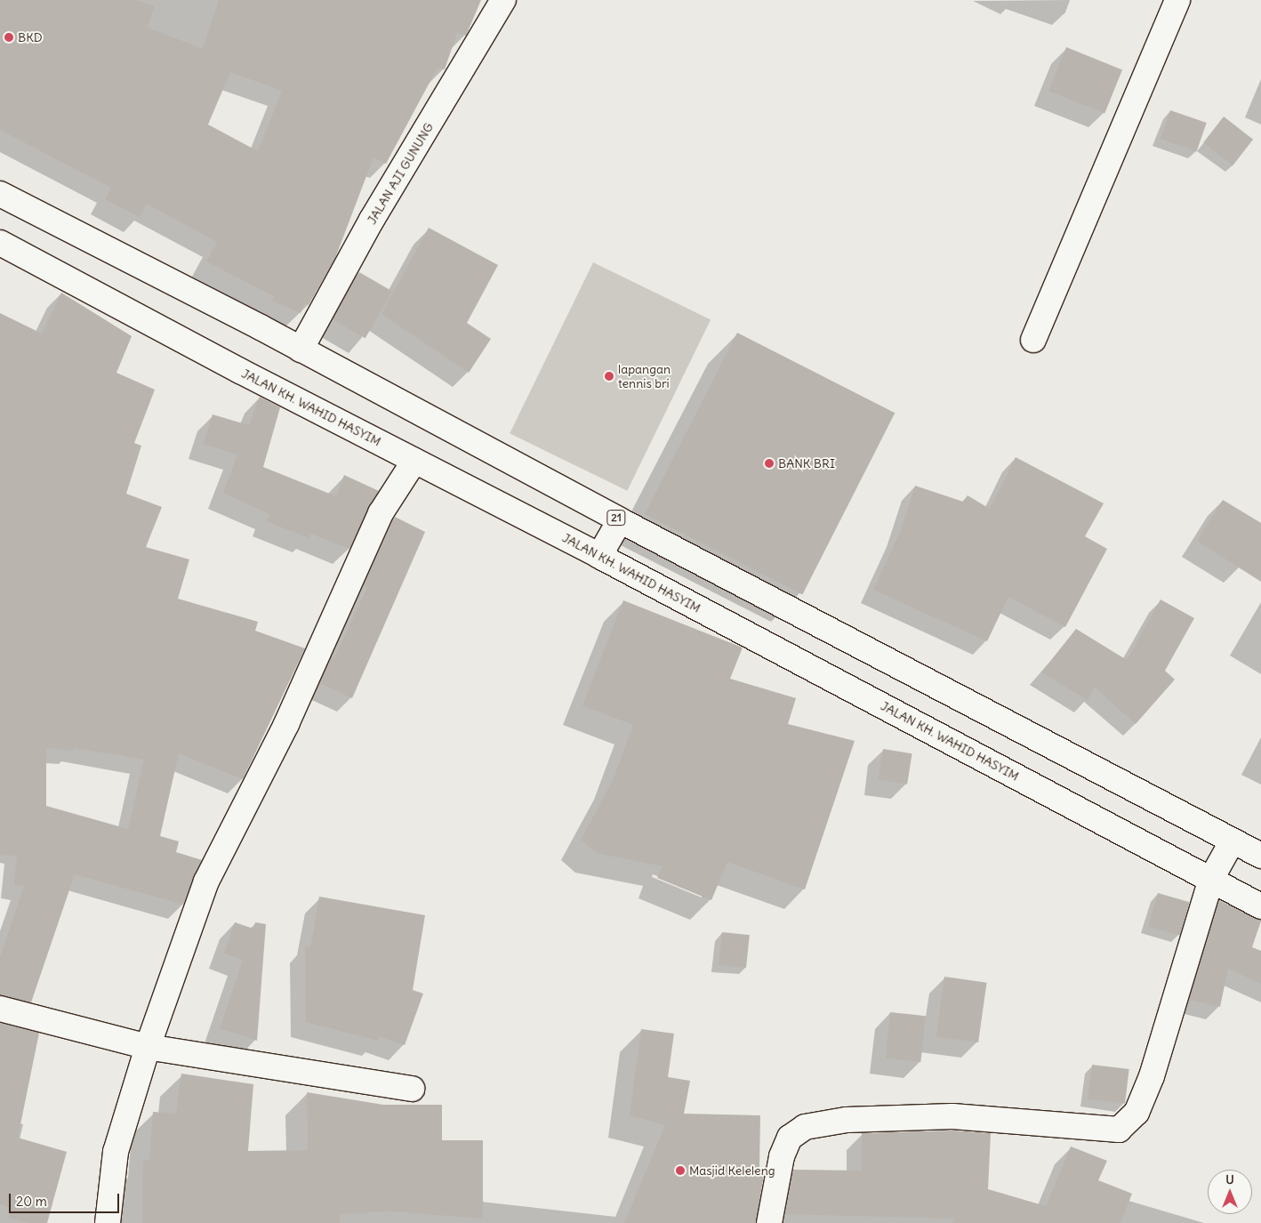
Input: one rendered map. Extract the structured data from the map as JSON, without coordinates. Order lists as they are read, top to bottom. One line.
{"streets":{"main road":["JALAN AJI GUNUNG","JALAN KH. WAHID HASYIM","21"]},"crossings":[["JALAN AJI GUNUNG","21"]],"places":["BKD","lapangan tennis bri","BANK BRI","Masjid Keleleng"],"scale_bar":"20 m","north":"top"}
